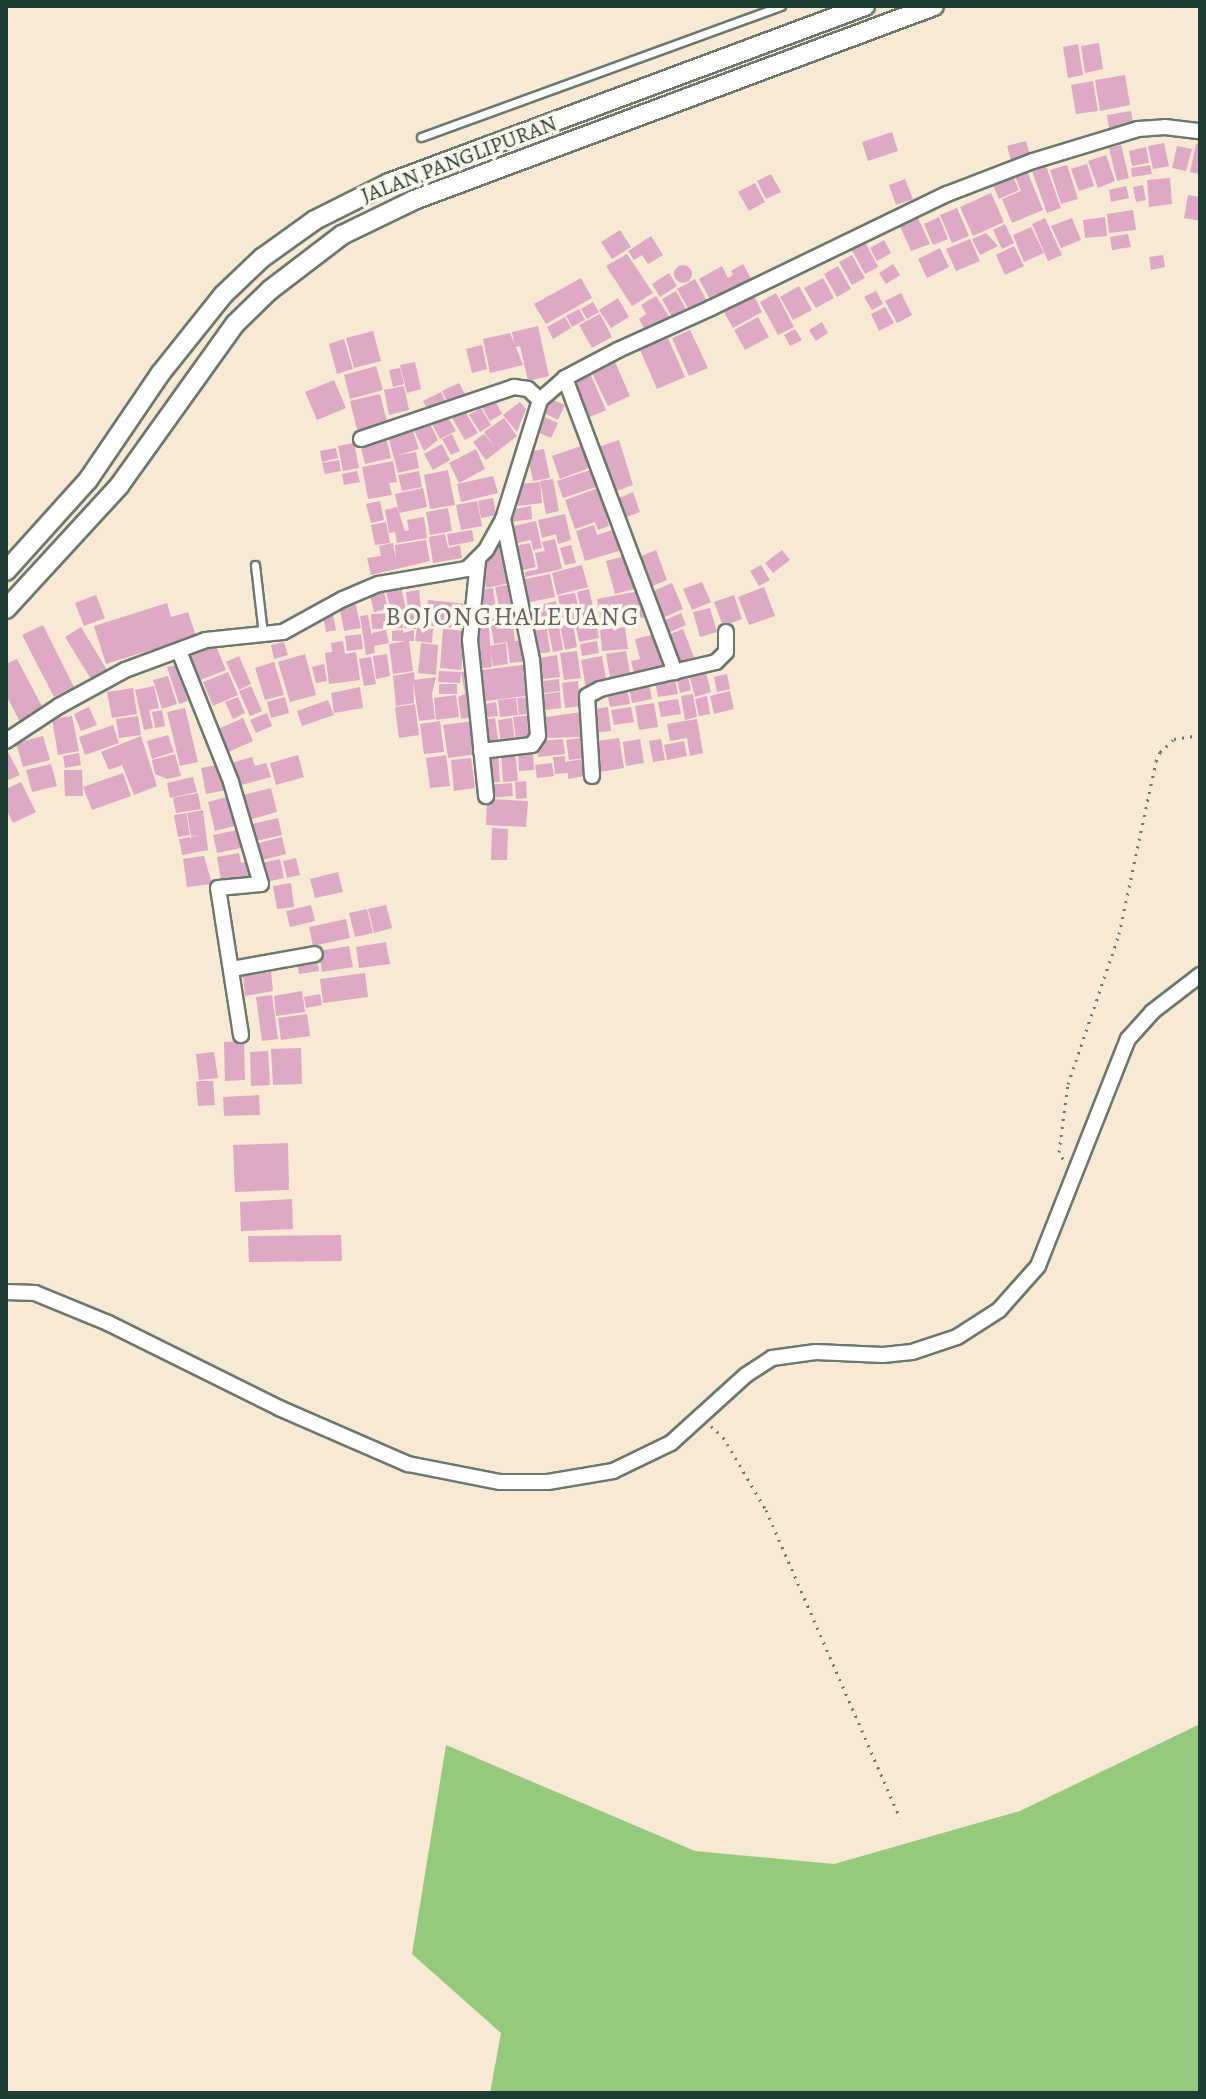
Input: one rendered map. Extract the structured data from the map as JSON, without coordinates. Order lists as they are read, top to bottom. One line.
{"streets":{"main road":["JALAN PANGLIPURAN"]},"districts":["BOJONGHALEUANG"]}
